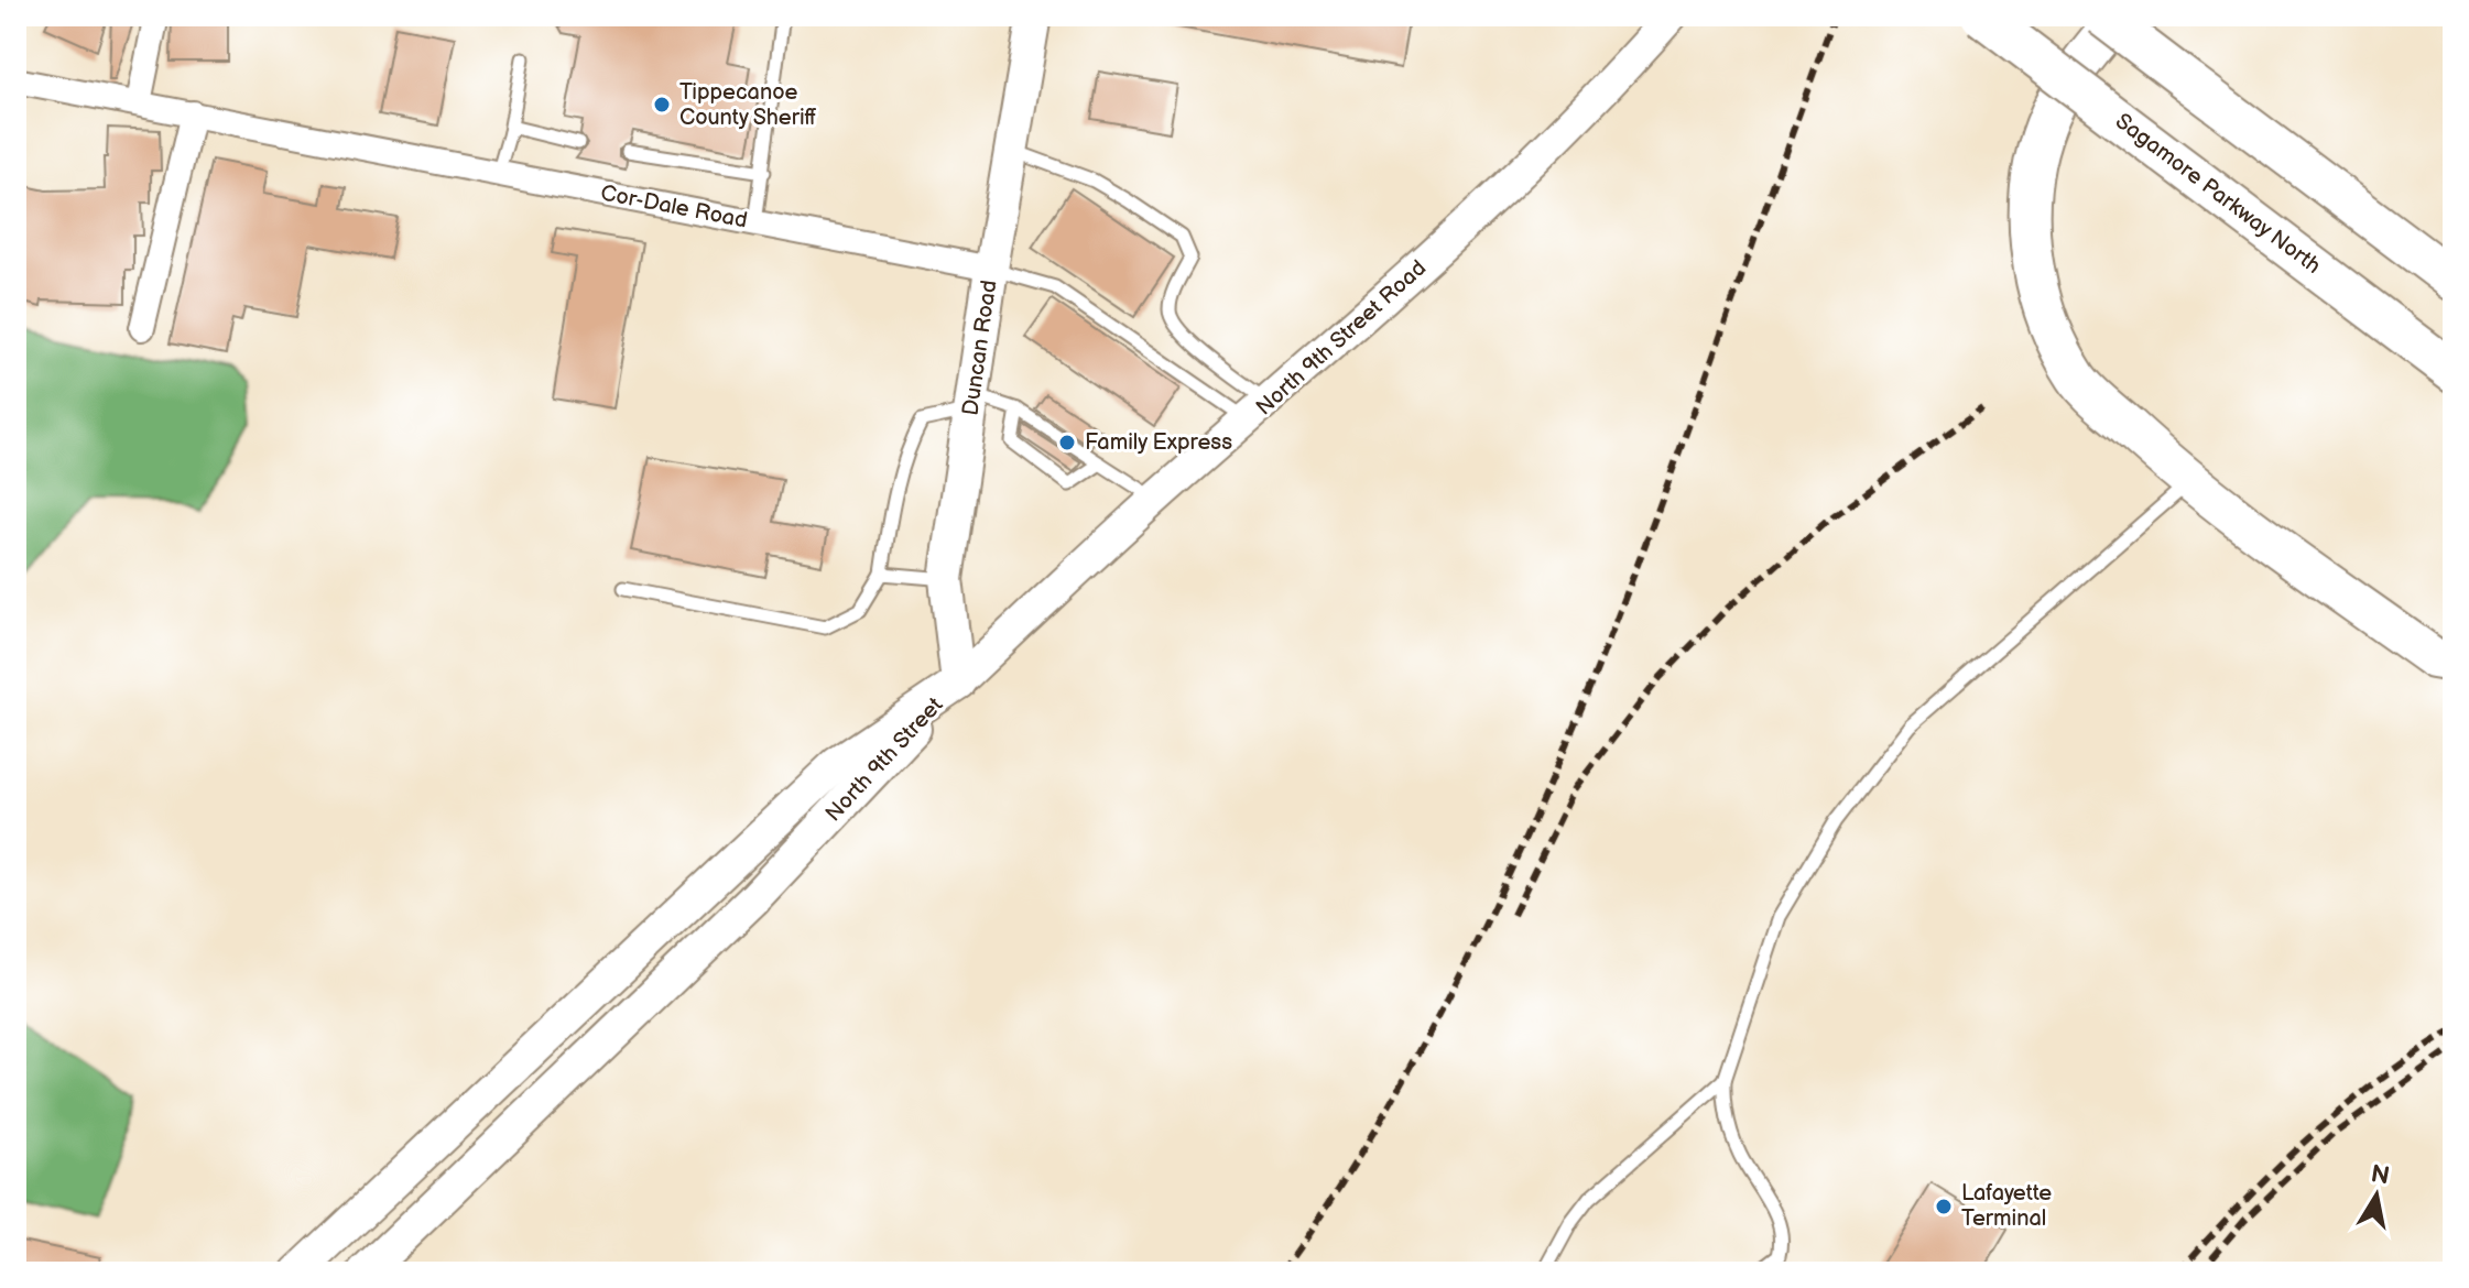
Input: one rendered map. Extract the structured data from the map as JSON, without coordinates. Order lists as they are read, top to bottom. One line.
{"streets":{"highway":["Sagamore Parkway North"],"main road":["Duncan Road","North 9th Street"],"street":["Cor-Dale Road","North 9th Street Road"]},"crossings":[["Cor-Dale Road","Duncan Road"],["North 9th Street Road","Duncan Road"],["North 9th Street Road","North 9th Street"],["Duncan Road","North 9th Street"]],"places":["Tippecanoe County Sheriff","Family Express","Lafayette Terminal"],"north":"top"}
